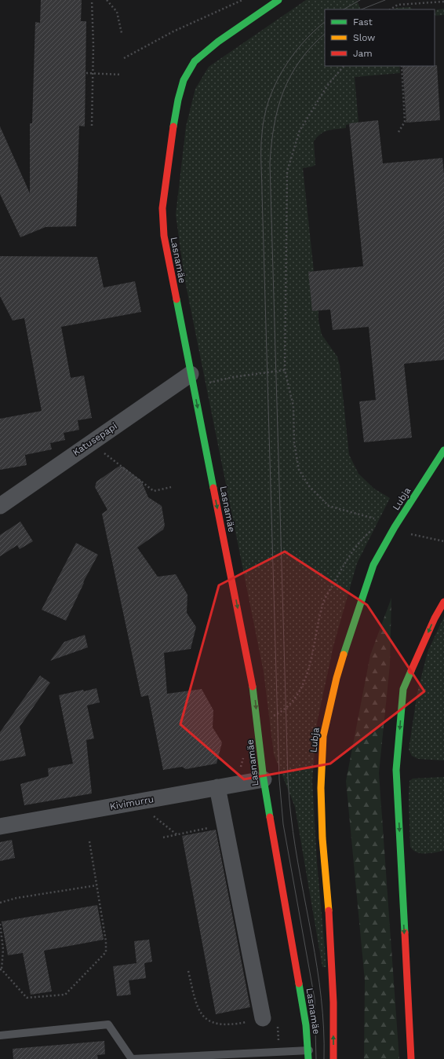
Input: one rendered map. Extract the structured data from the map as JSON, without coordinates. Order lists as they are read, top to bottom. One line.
{"streets":{"street":["Lasnamäe","Katusepapi","Lubja","Kivimurru"]},"crossings":[["Lasnamäe","Katusepapi"],["Lasnamäe","Lubja"],["Lasnamäe","Kivimurru"]],"legend":["Fast","Slow","Jam"]}
